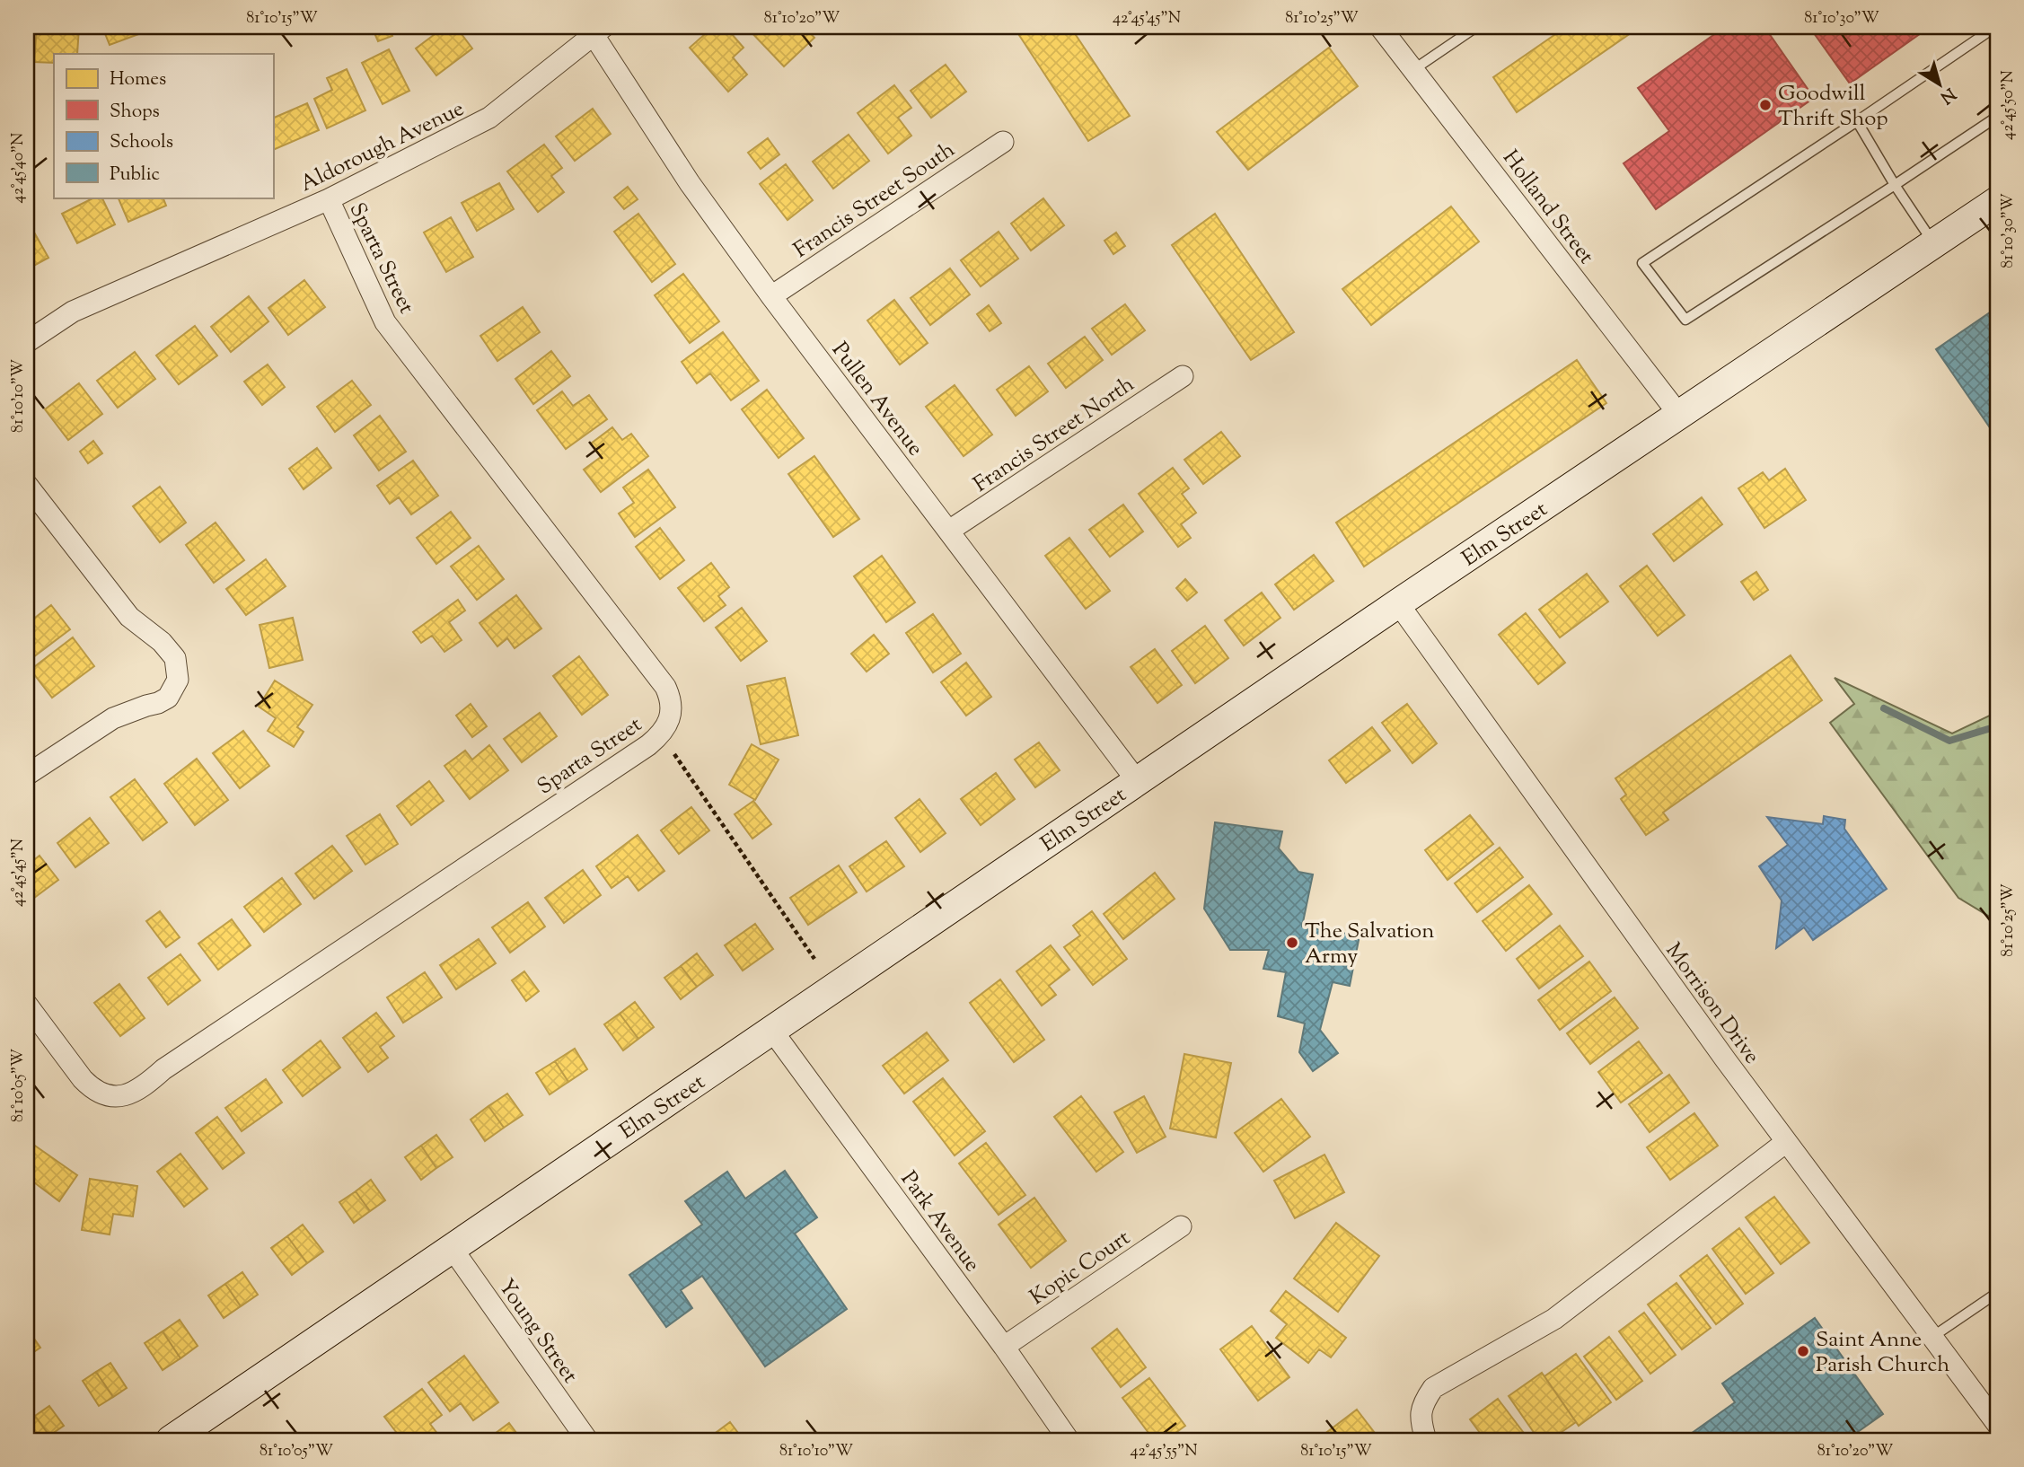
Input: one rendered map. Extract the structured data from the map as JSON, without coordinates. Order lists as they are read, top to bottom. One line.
{"streets":{"main road":["Elm Street"],"street":["Aldorough Avenue","Francis Street South","Holland Street","Sparta Street","Pullen Avenue","Francis Street North","Morrison Drive","Park Avenue","Kopic Court","Young Street"]},"crossings":[["Aldorough Avenue","Sparta Street"],["Aldorough Avenue","Pullen Avenue"],["Francis Street South","Pullen Avenue"],["Holland Street","Elm Street"],["Pullen Avenue","Francis Street North"],["Pullen Avenue","Elm Street"],["Elm Street","Morrison Drive"],["Elm Street","Park Avenue"],["Elm Street","Young Street"],["Park Avenue","Kopic Court"]],"places":["Goodwill Thrift Shop","The Salvation Army","Saint Anne Parish Church"],"legend":["Homes","Shops","Schools","Public"],"north":"bottom right","coordinates":["81°10'15\"W","81°10'20\"W","42°45'45\"N","81°10'25\"W","81°10'30\"W","42°45'50\"N","42°45'40\"N","81°10'10\"W","81°10'05\"W","42°45'55\"N"]}
